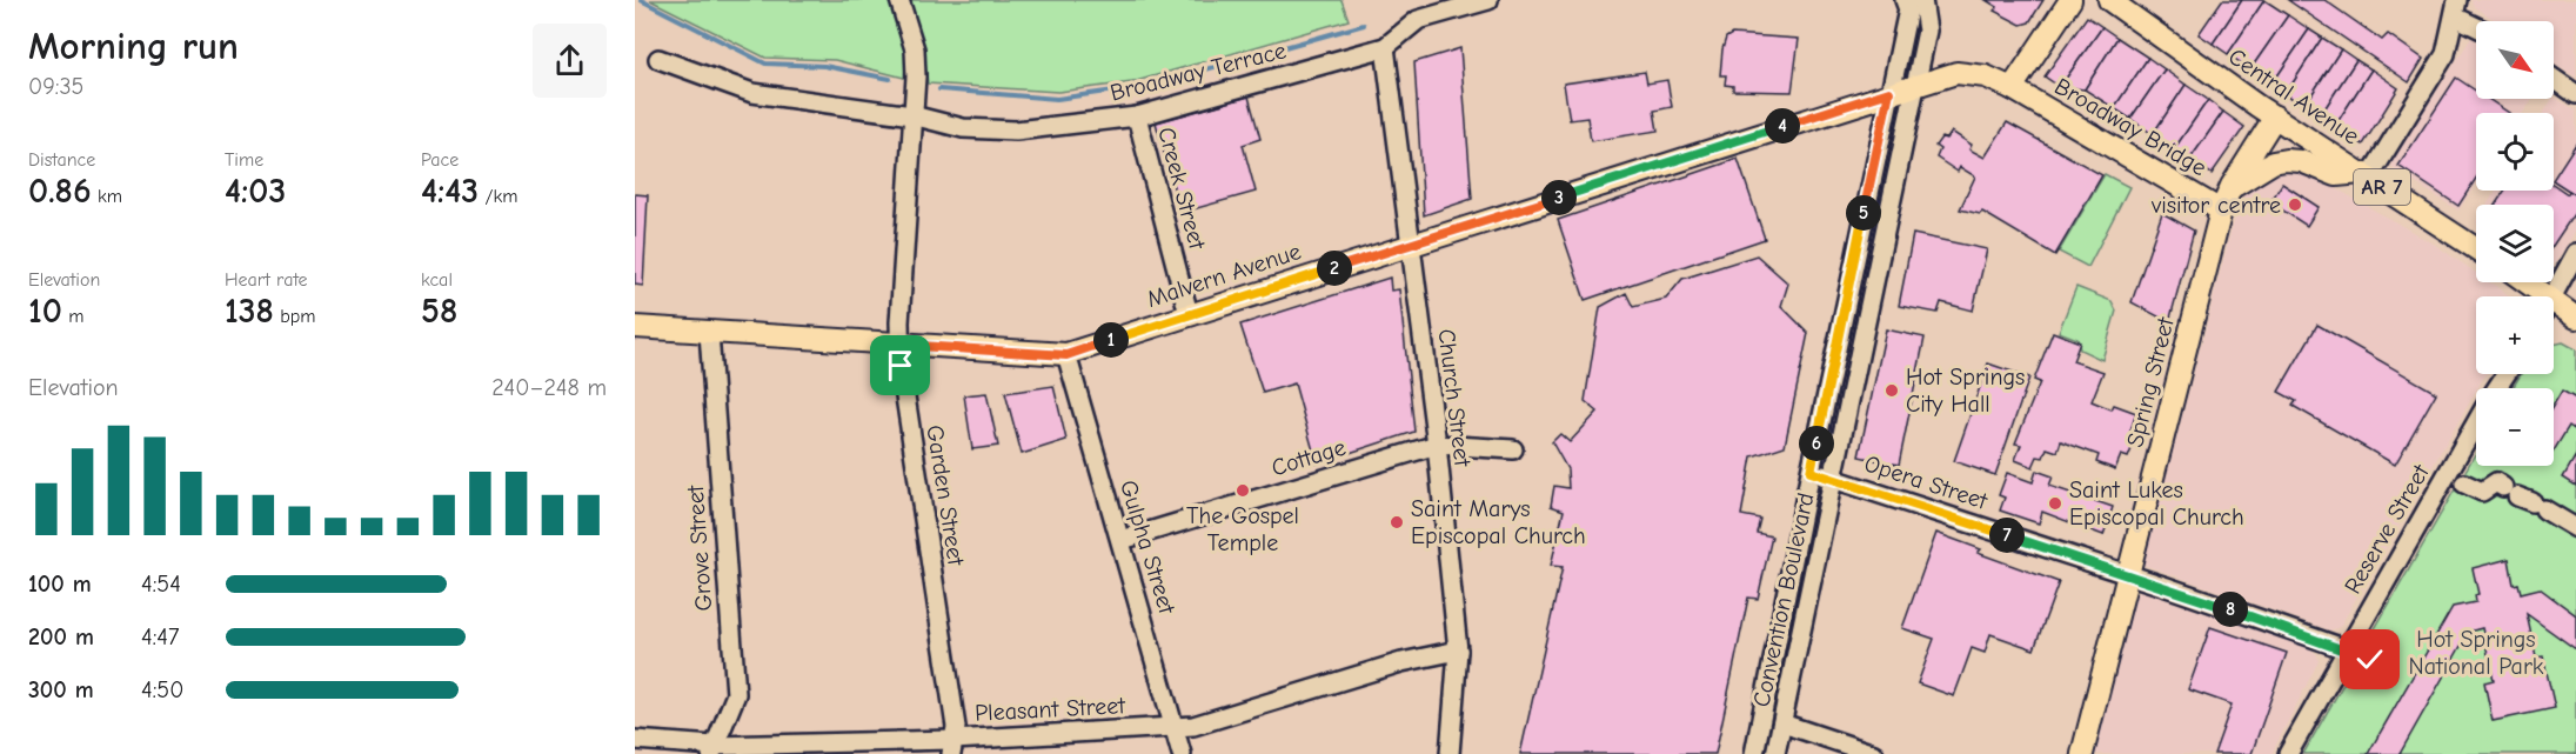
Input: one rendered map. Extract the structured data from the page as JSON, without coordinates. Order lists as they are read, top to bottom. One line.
{"streets":{"main road":["Central Avenue","Broadway Bridge","AR 7","Malvern Avenue","Spring Street"],"street":["Broadway Terrace","Creek Street","Church Street","Cottage","Opera Street","Garden Street","Reserve Street","Gulpha Street","Grove Street","Convention Boulevard","Pleasant Street"]},"crossings":[["Broadway Terrace","Creek Street"],["Broadway Terrace","Church Street"],["Broadway Terrace","Garden Street"],["Central Avenue","Spring Street"],["Broadway Bridge","Malvern Avenue"],["Broadway Bridge","Spring Street"],["Creek Street","Malvern Avenue"],["Malvern Avenue","Church Street"],["Malvern Avenue","Garden Street"],["Malvern Avenue","Gulpha Street"],["Malvern Avenue","Grove Street"],["Malvern Avenue","Convention Boulevard"],["Spring Street","Opera Street"],["Church Street","Cottage"],["Church Street","Pleasant Street"],["Cottage","Gulpha Street"],["Opera Street","Reserve Street"],["Opera Street","Convention Boulevard"],["Garden Street","Pleasant Street"],["Gulpha Street","Pleasant Street"],["Grove Street","Pleasant Street"]],"parks":["Hot Springs National Park"],"places":["visitor centre","Hot Springs City Hall","The Gospel Temple","Saint Lukes Episcopal Church","Saint Marys Episcopal Church"],"north":"bottom right","page":{"heading":["Morning run","09:35"],"map_buttons":["+","−"],"pins":["4","3","5","2","1","6","7","8"],"stats":[["Distance","0.86 km"],["Time","4:03"],["Pace","4:43 /km"],["Elevation","10 m"],["Heart rate","138 bpm"],["kcal","58"]],"chart":["Elevation","240–248 m"],"list":[{"name":"100 m","note":"4:54"},{"name":"200 m","note":"4:47"},{"name":"300 m","note":"4:50"}]}}
